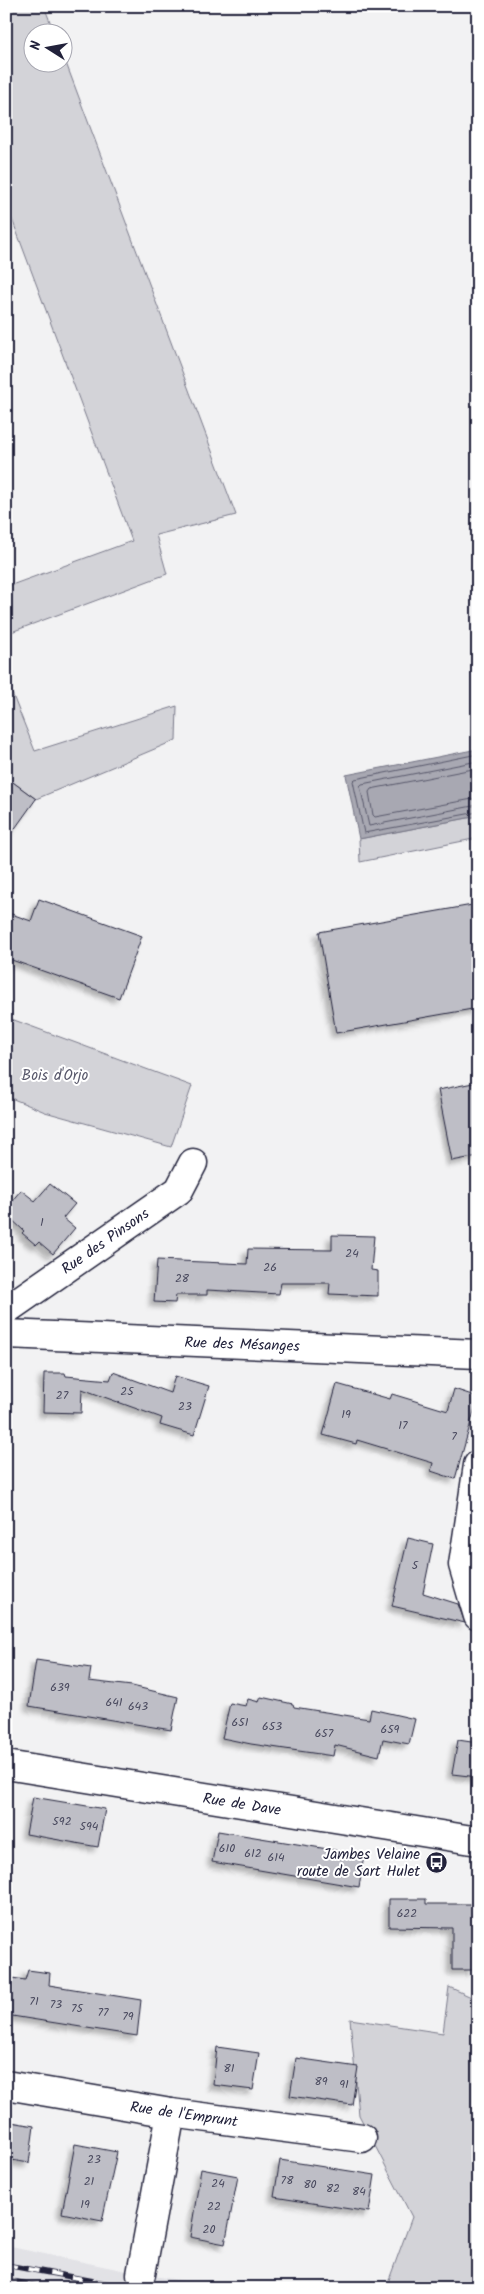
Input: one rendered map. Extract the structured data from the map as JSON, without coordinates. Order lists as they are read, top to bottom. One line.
{"streets":{"street":["Rue des Pinsons","Rue des Mésanges","Rue de Dave","Rue de l'Emprunt"]},"parks":["Bois d'Orjo"],"places":{"bus stop":["Jambes Velaine route de Sart Hulet"]},"house_numbers":["1","24","26","28","25","27","23","19","17","7","5","639","641","643","651","653","659","657","592","594","610","612","614","622","71","73","75","77","79","81","89","91","23","78","21","24","80","82","84","19","22","20"],"north":"left"}
